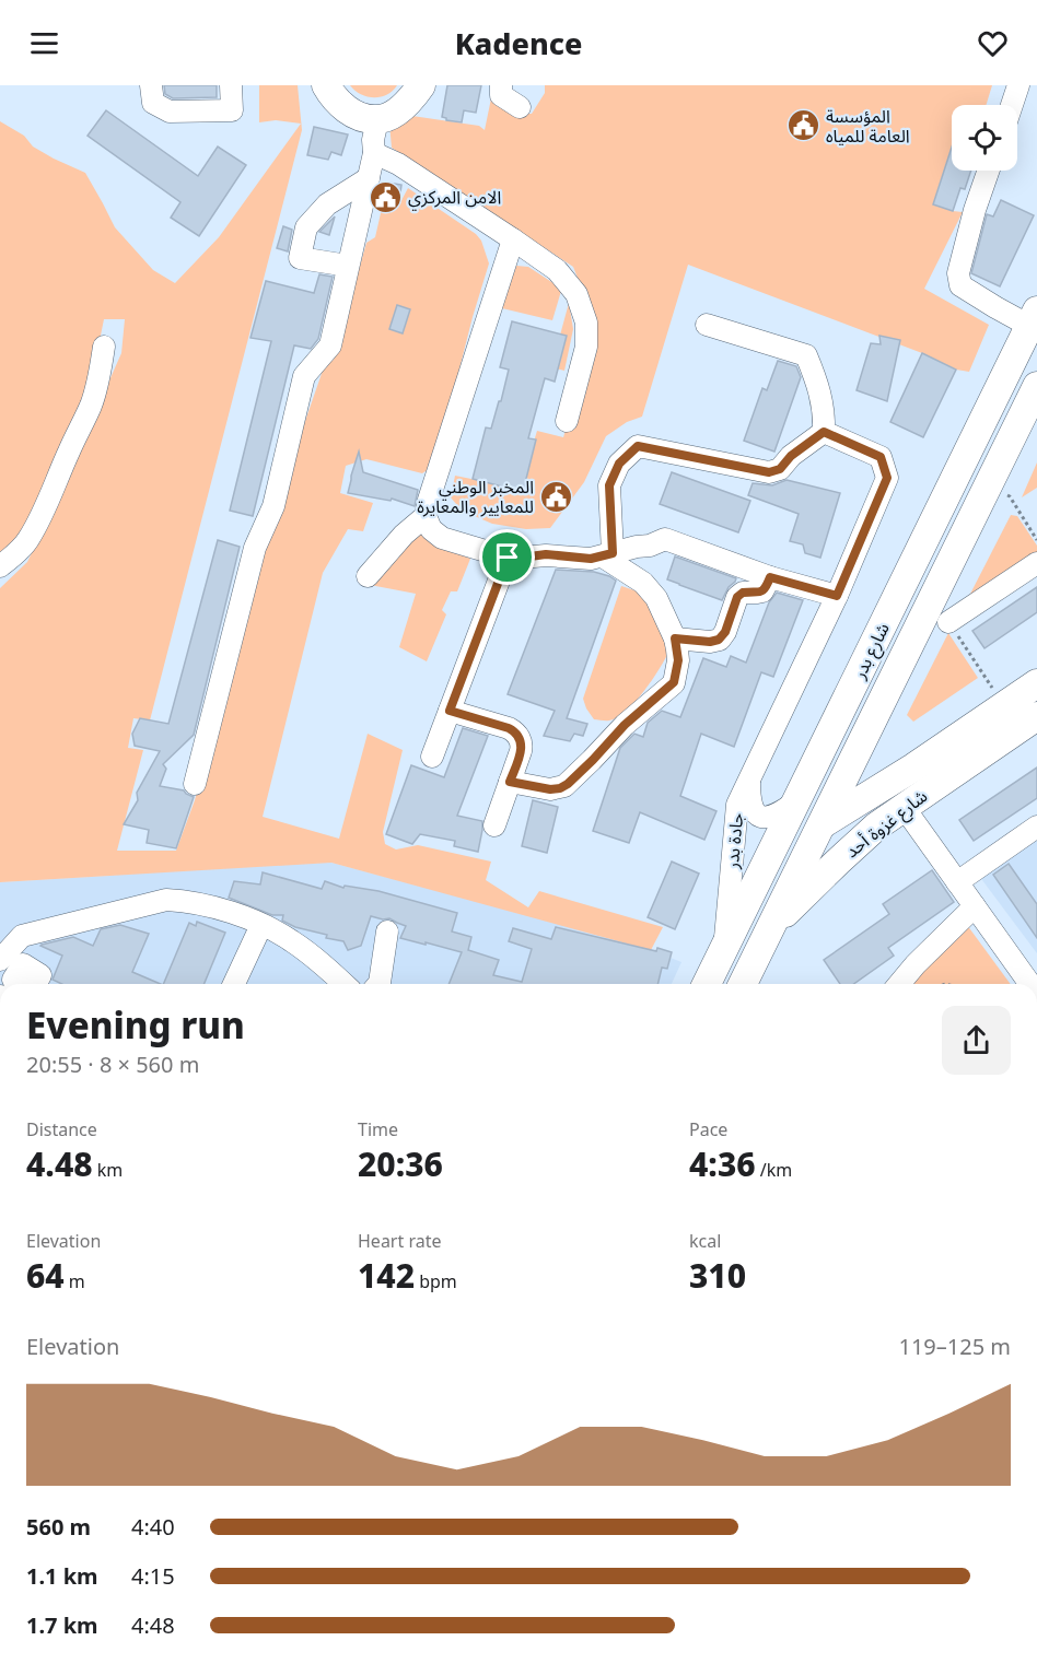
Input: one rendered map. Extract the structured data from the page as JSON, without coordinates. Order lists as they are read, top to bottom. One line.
{"streets":{"main road":["شارع بدر","شارع غزوة أحد"],"street":["جادة بدر"]},"crossings":[["شارع بدر","شارع غزوة أحد"],["شارع بدر","جادة بدر"]],"places":{"public building":["المؤسسة العامة للمياه","الامن المركزي","المخبر الوطني للمعايير والمعايرة"]},"page":{"header":"Kadence","heading":["Evening run","20:55 · 8 × 560 m"],"stats":[["Distance","4.48 km"],["Time","20:36"],["Pace","4:36 /km"],["Elevation","64 m"],["Heart rate","142 bpm"],["kcal","310"]],"chart":["Elevation","119–125 m"],"list":[{"name":"560 m","note":"4:40"},{"name":"1.1 km","note":"4:15"},{"name":"1.7 km","note":"4:48"}]}}
